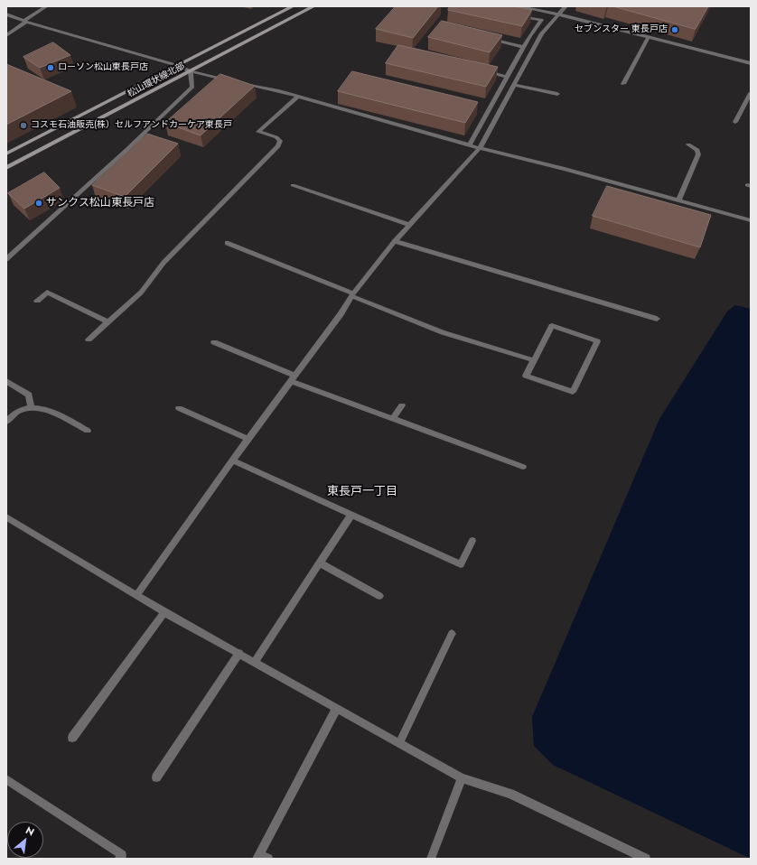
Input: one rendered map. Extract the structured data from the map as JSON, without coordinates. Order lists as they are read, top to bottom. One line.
{"streets":{"street":["松山環状線北部"]},"districts":["東長戸一丁目"],"places":["セブンスター 東長戸店","ローソン松山東長戸店","コスモ石油販売(株）セルフアンドカーケア東長戸","サンクス松山東長戸店"],"north":"top right"}
